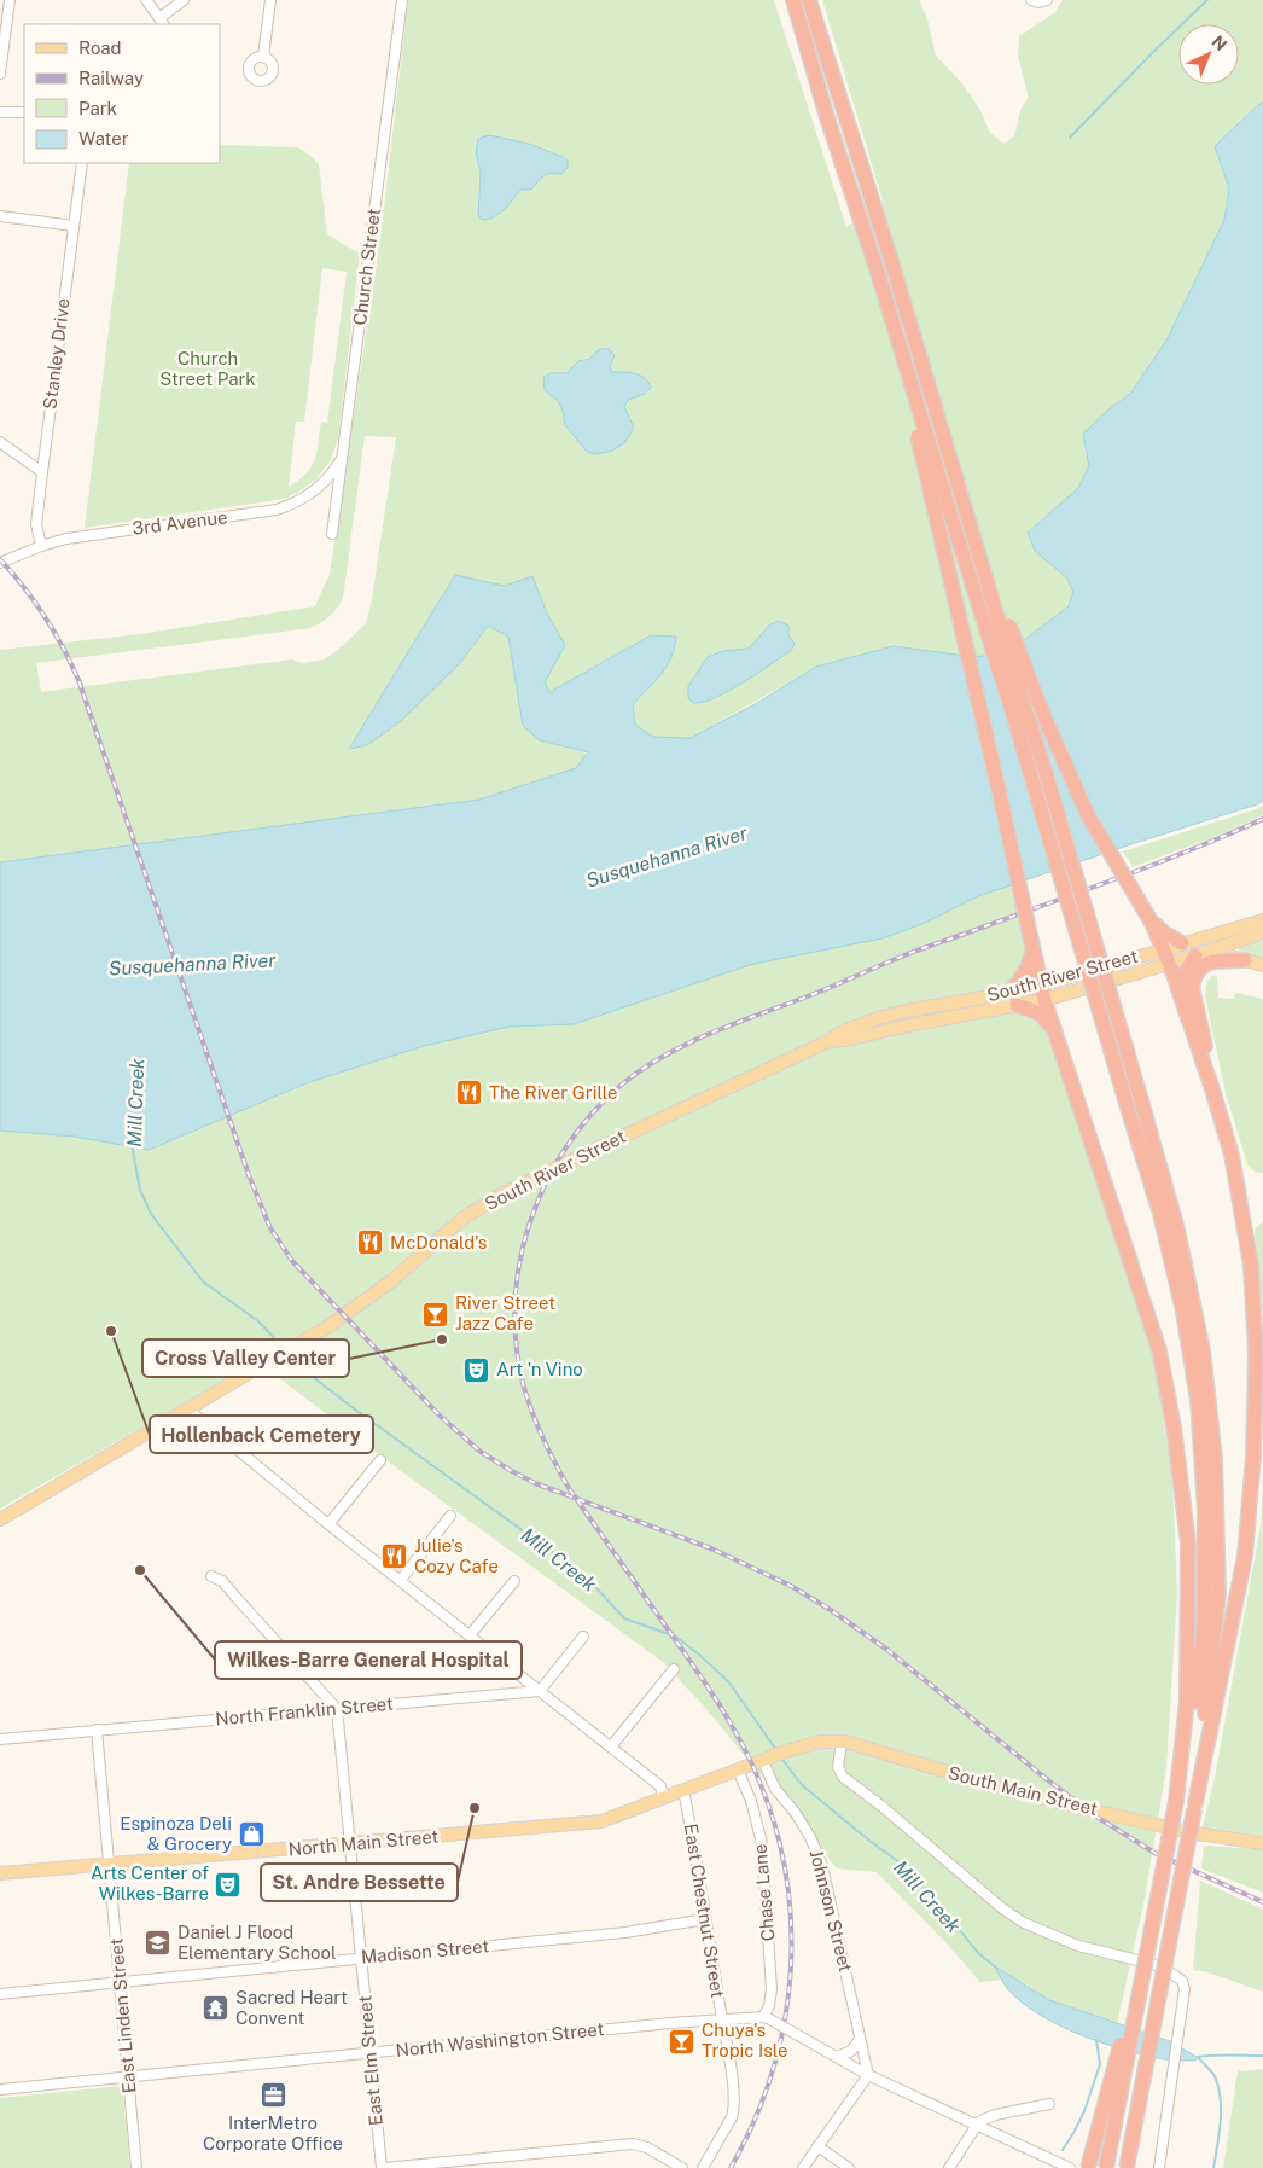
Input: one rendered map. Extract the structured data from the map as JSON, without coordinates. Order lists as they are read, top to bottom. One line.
{"streets":{"main road":["South River Street","South Main Street","North Main Street"],"street":["Church Street","Stanley Drive","3rd Avenue","North Franklin Street","Chase Lane","East Chestnut Street","Johnson Street","Madison Street","East Linden Street","North Washington Street","East Elm Street"]},"crossings":[["Church Street","3rd Avenue"],["Stanley Drive","3rd Avenue"],["North Franklin Street","East Linden Street"],["North Franklin Street","East Elm Street"],["South Main Street","North Main Street"],["North Main Street","Chase Lane"],["North Main Street","East Chestnut Street"],["North Main Street","Johnson Street"],["North Main Street","East Linden Street"],["North Main Street","East Elm Street"],["Chase Lane","North Washington Street"],["East Chestnut Street","Madison Street"],["East Chestnut Street","North Washington Street"],["Johnson Street","North Washington Street"],["Madison Street","East Linden Street"],["Madison Street","East Elm Street"],["East Linden Street","North Washington Street"],["North Washington Street","East Elm Street"]],"water":["Susquehanna River","Mill Creek"],"parks":["Church Street Park"],"places":{"restaurant":["The River Grille","McDonald's","Julie's Cozy Cafe"],"bar":["River Street Jazz Cafe","Chuya's Tropic Isle"],"other":["Hollenback Cemetery","Cross Valley Center","Wilkes-Barre General Hospital","St. Andre Bessette"],"theatre":["Art 'n Vino","Arts Center of Wilkes-Barre"],"shop":["Espinoza Deli & Grocery"],"school or university":["Daniel J Flood Elementary School"],"temple":["Sacred Heart Convent"],"office":["InterMetro Corporate Office"]},"legend":["Road","Railway","Park","Water"],"north":"top right"}
